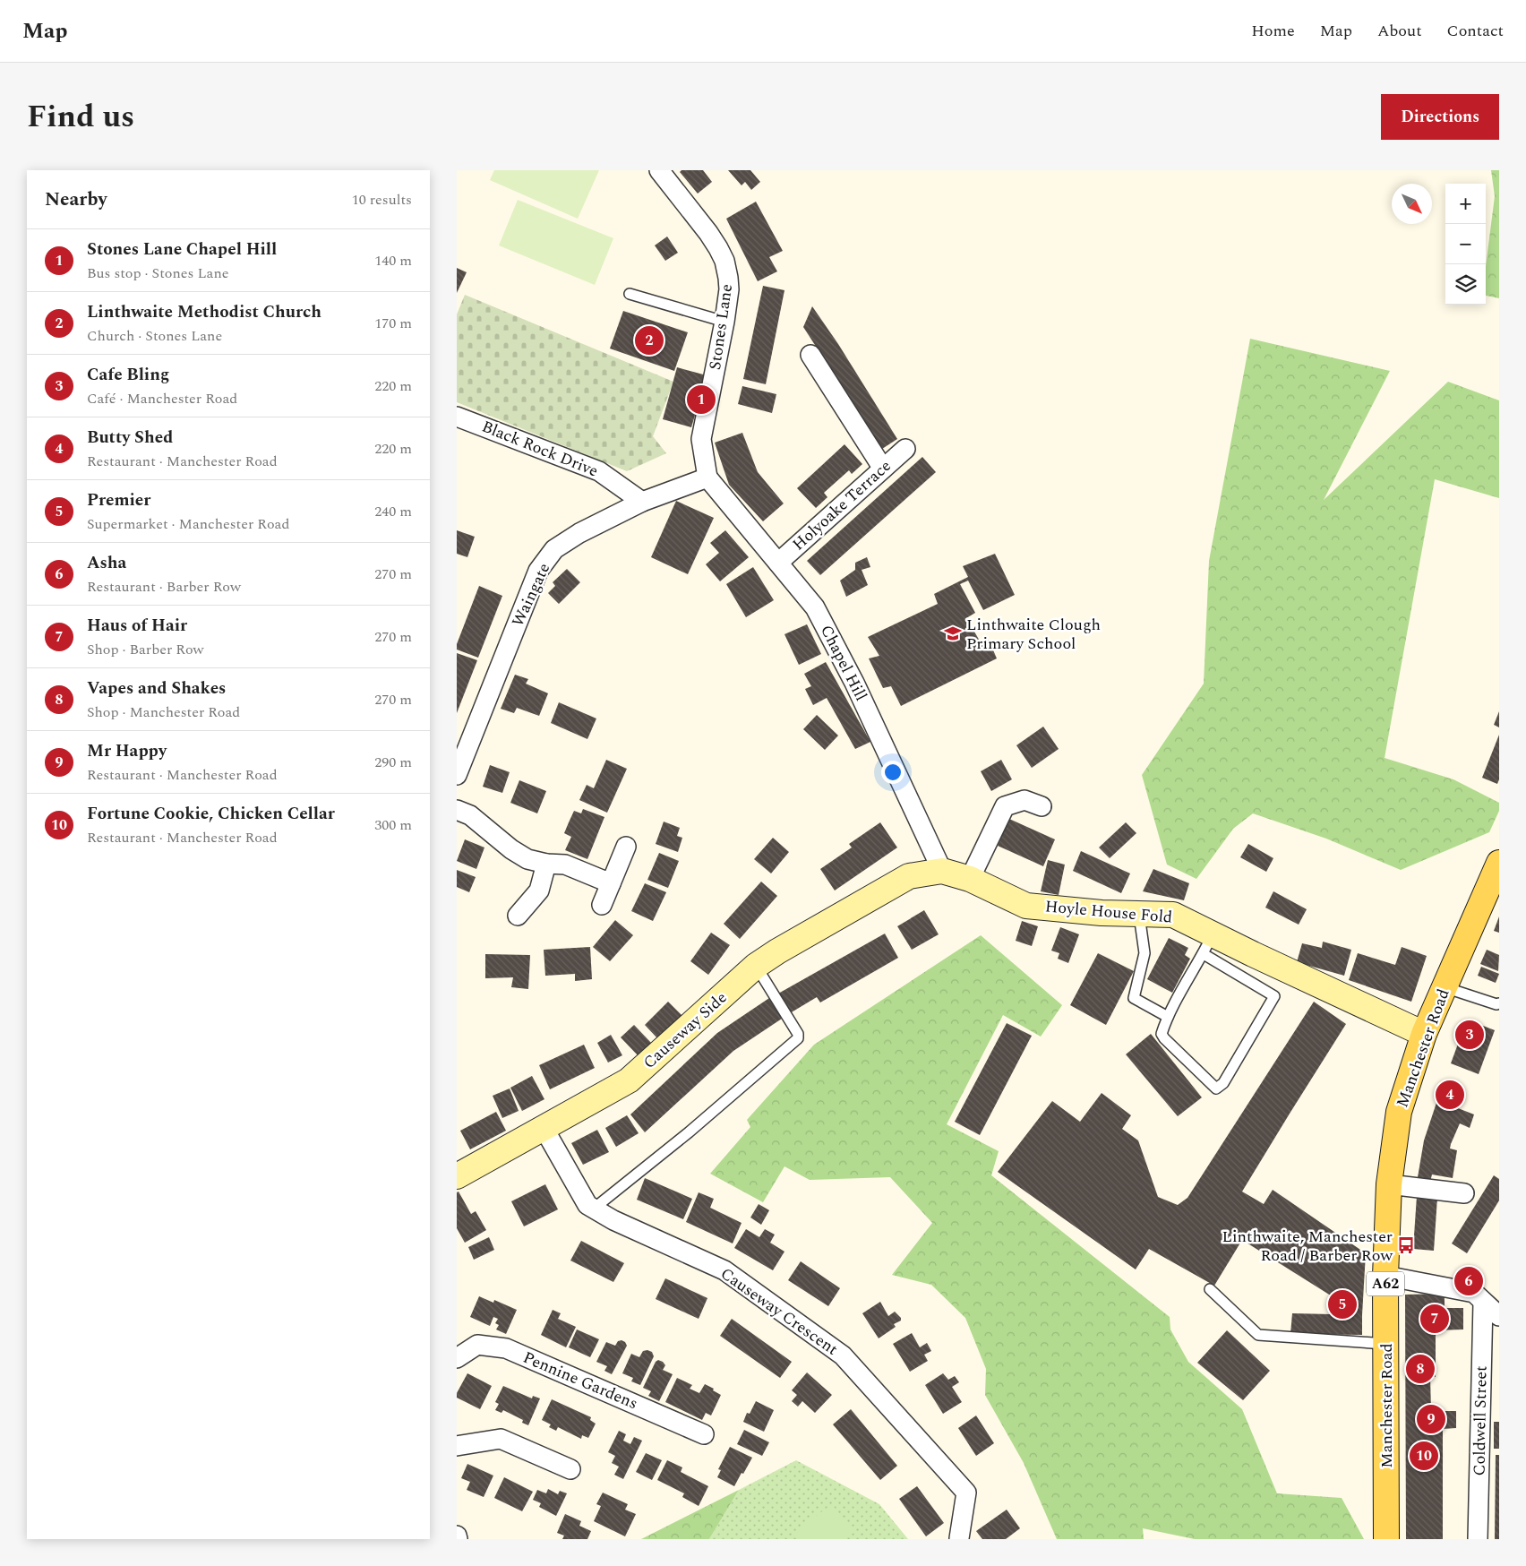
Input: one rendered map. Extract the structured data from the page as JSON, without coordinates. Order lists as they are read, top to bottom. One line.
{"streets":{"main road":["Manchester Road","A62"],"street":["Stones Lane","Black Rock Drive","Holyoake Terrace","Waingate","Chapel Hill","Hoyle House Fold","Causeway Side","Causeway Crescent","Pennine Gardens","Coldwell Street"]},"crossings":[["Stones Lane","Waingate"],["Stones Lane","Chapel Hill"],["Black Rock Drive","Waingate"],["Holyoake Terrace","Chapel Hill"],["Waingate","Chapel Hill"],["Chapel Hill","Hoyle House Fold"],["Hoyle House Fold","Causeway Side"],["Hoyle House Fold","Manchester Road"],["Causeway Side","Causeway Crescent"]],"places":{"school or university":["Linthwaite Clough Primary School"],"bus stop":["Linthwaite, Manchester Road / Barber Row"]},"north":"bottom right","page":{"header":"Map","nav":["Home","Map","About","Contact"],"title":"Find us","buttons":"Directions","heading":["Nearby","10 results"],"map_buttons":["+","−"],"list":[{"mark":"1","name":"Stones Lane Chapel Hill","note":"Bus stop · Stones Lane","value":"140 m"},{"mark":"2","name":"Linthwaite Methodist Church","note":"Church · Stones Lane","value":"170 m"},{"mark":"3","name":"Cafe Bling","note":"Café · Manchester Road","value":"220 m"},{"mark":"4","name":"Butty Shed","note":"Restaurant · Manchester Road","value":"220 m"},{"mark":"5","name":"Premier","note":"Supermarket · Manchester Road","value":"240 m"},{"mark":"6","name":"Asha","note":"Restaurant · Barber Row","value":"270 m"},{"mark":"7","name":"Haus of Hair","note":"Shop · Barber Row","value":"270 m"},{"mark":"8","name":"Vapes and Shakes","note":"Shop · Manchester Road","value":"270 m"},{"mark":"9","name":"Mr Happy","note":"Restaurant · Manchester Road","value":"290 m"},{"mark":"10","name":"Fortune Cookie, Chicken Cellar","note":"Restaurant · Manchester Road","value":"300 m"}],"pins":["2","1","3","4","6","5","7","8","9","10"]}}
